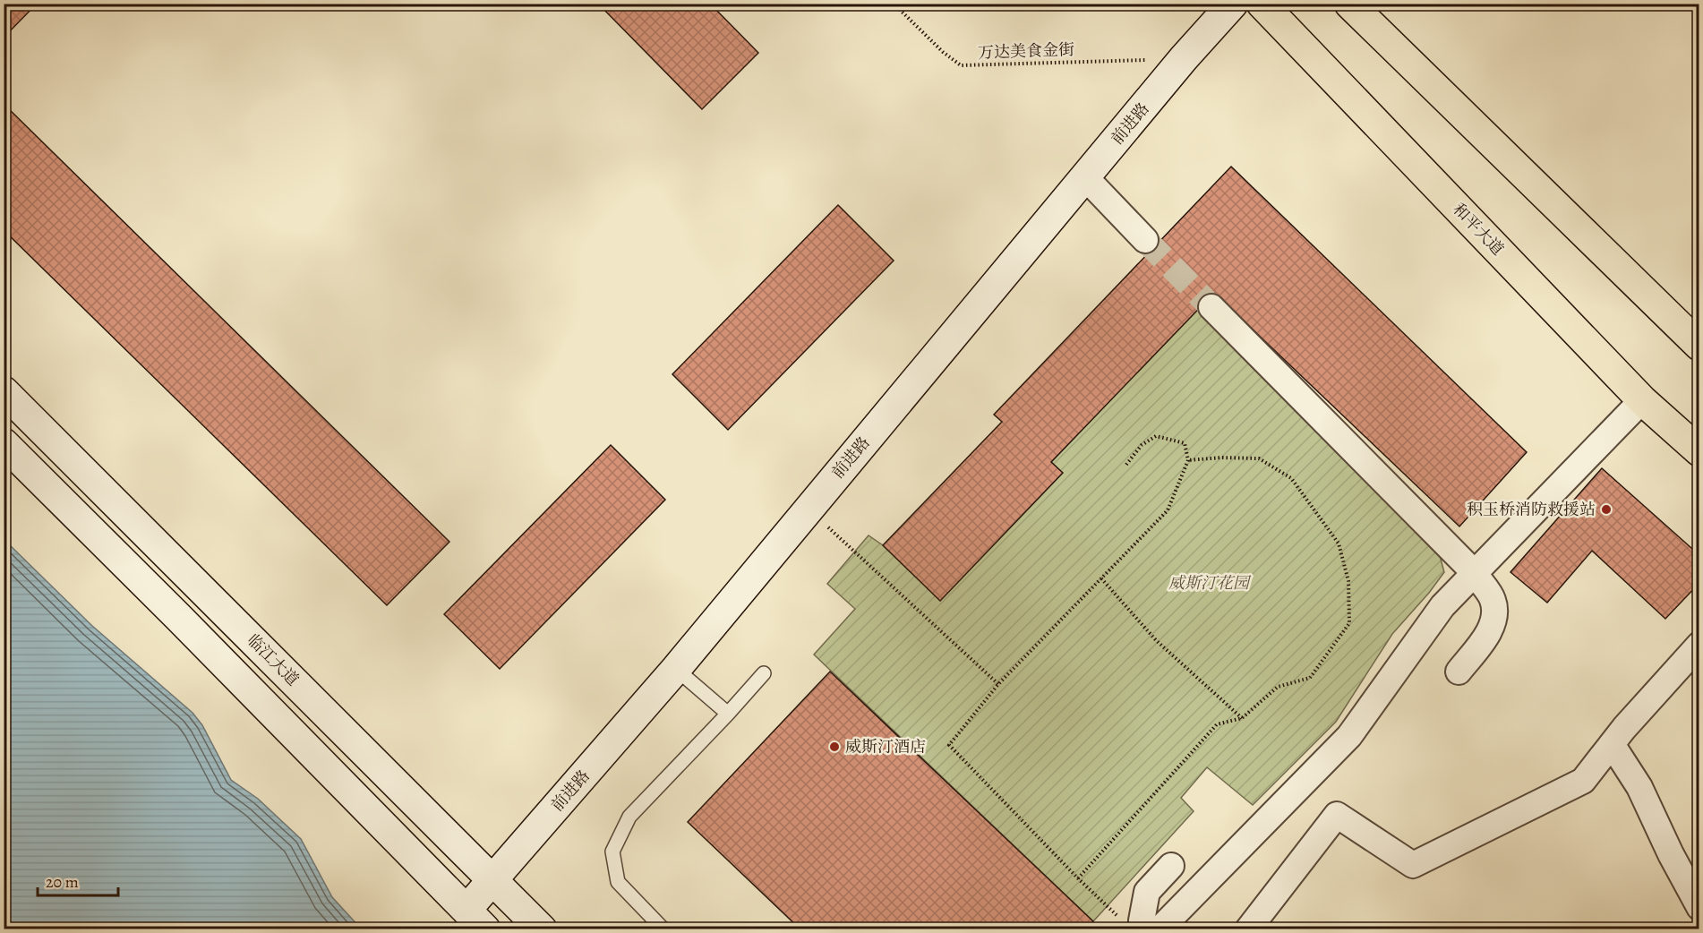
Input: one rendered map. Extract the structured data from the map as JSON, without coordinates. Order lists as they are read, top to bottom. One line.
{"streets":{"main road":["前进路","和平大道","临江大道"],"path":["万达美食金街"]},"crossings":[["万达美食金街","前进路"],["前进路","临江大道"]],"parks":["威斯汀花园"],"places":["积玉桥消防救援站","威斯汀酒店"],"scale_bar":"20 m"}
